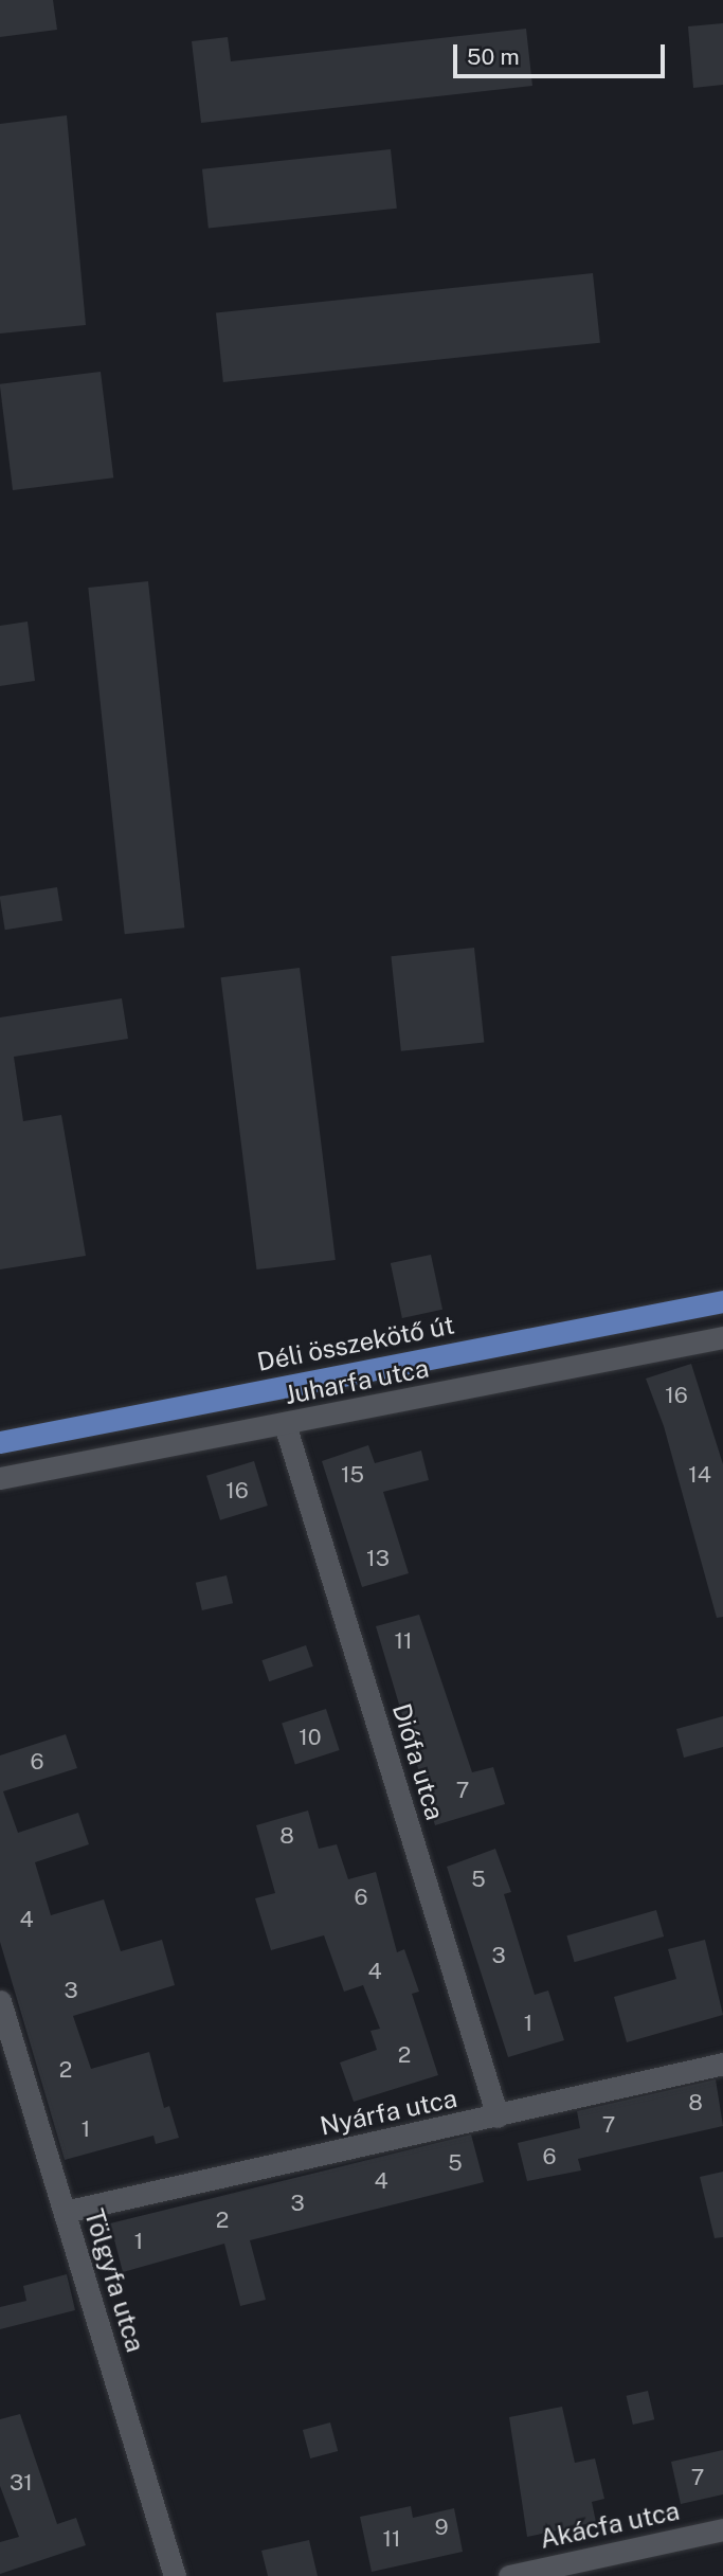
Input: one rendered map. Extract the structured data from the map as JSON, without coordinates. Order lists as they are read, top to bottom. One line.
{"streets":{"main road":["Déli összekötő út"],"street":["Juharfa utca","Diófa utca","Nyárfa utca","Tölgyfa utca","Akácfa utca"]},"crossings":[["Juharfa utca","Diófa utca"],["Diófa utca","Nyárfa utca"],["Nyárfa utca","Tölgyfa utca"]],"house_numbers":["16","15","14","16","13","11","10","6","7","8","5","6","4","3","4","3","1","2","2","8","7","1","6","5","4","3","2","1","7","31","9","11"],"scale_bar":"50 m"}
